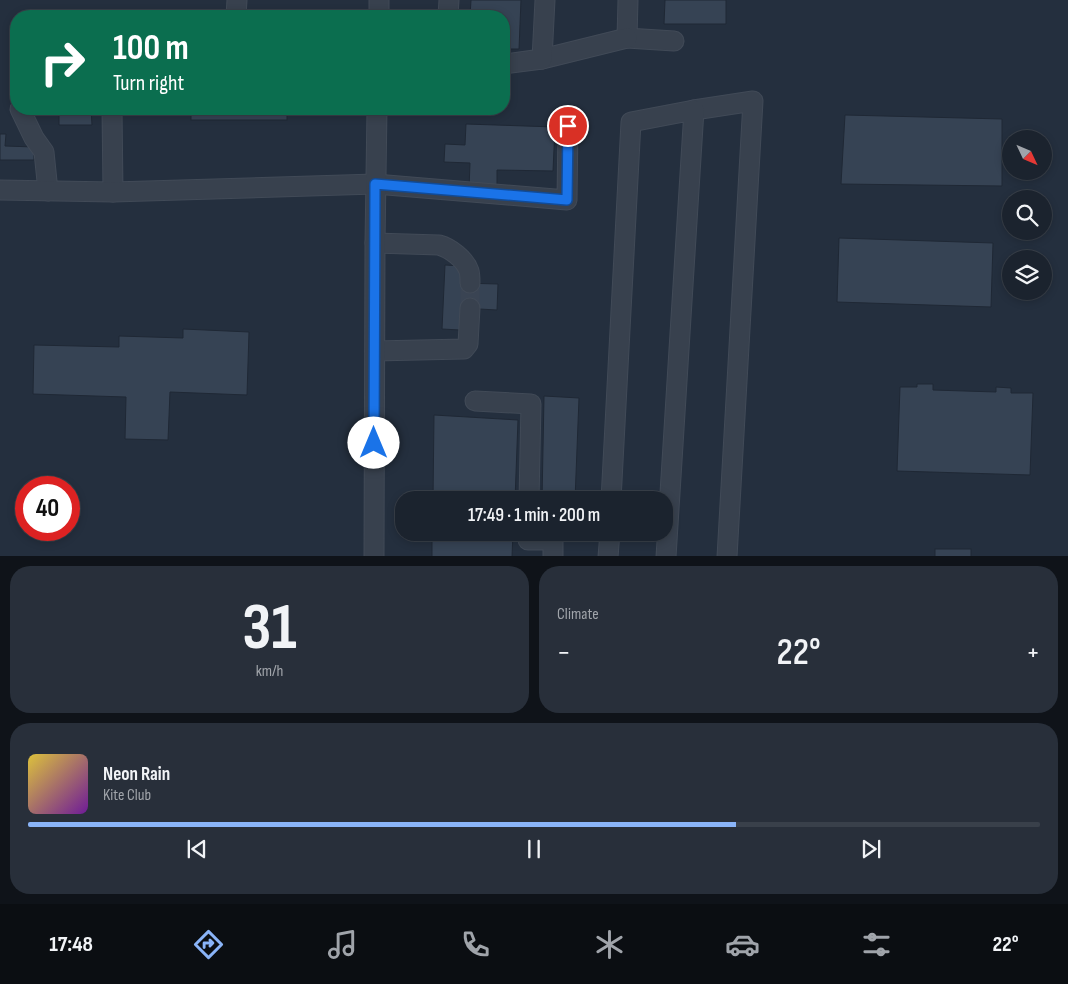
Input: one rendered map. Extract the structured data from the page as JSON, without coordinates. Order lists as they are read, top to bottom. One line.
{"north":"bottom right","page":{"turn":["100 m","Turn right"],"limit":"40","trip":"17:49 · 1 min · 200 m","tile":[["31","km/h"],"Climate"],"heat":["−","22°","+"],"song":["Neon Rain","Kite Club"],"tabs":["17:48","22°"]}}
